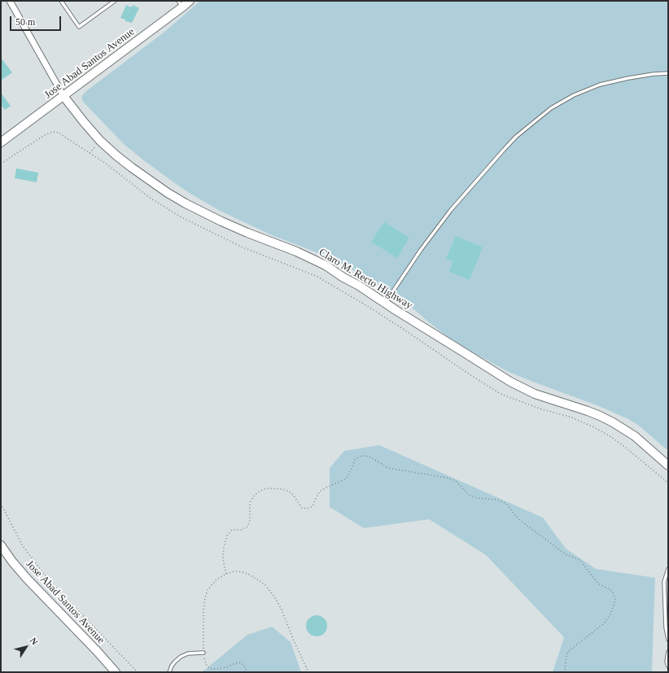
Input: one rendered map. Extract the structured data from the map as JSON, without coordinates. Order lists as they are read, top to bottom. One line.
{"streets":{"main road":["Jose Abad Santos Avenue","Claro M. Recto Highway"]},"crossings":[["Jose Abad Santos Avenue","Claro M. Recto Highway"]],"scale_bar":"50 m","north":"top right"}
